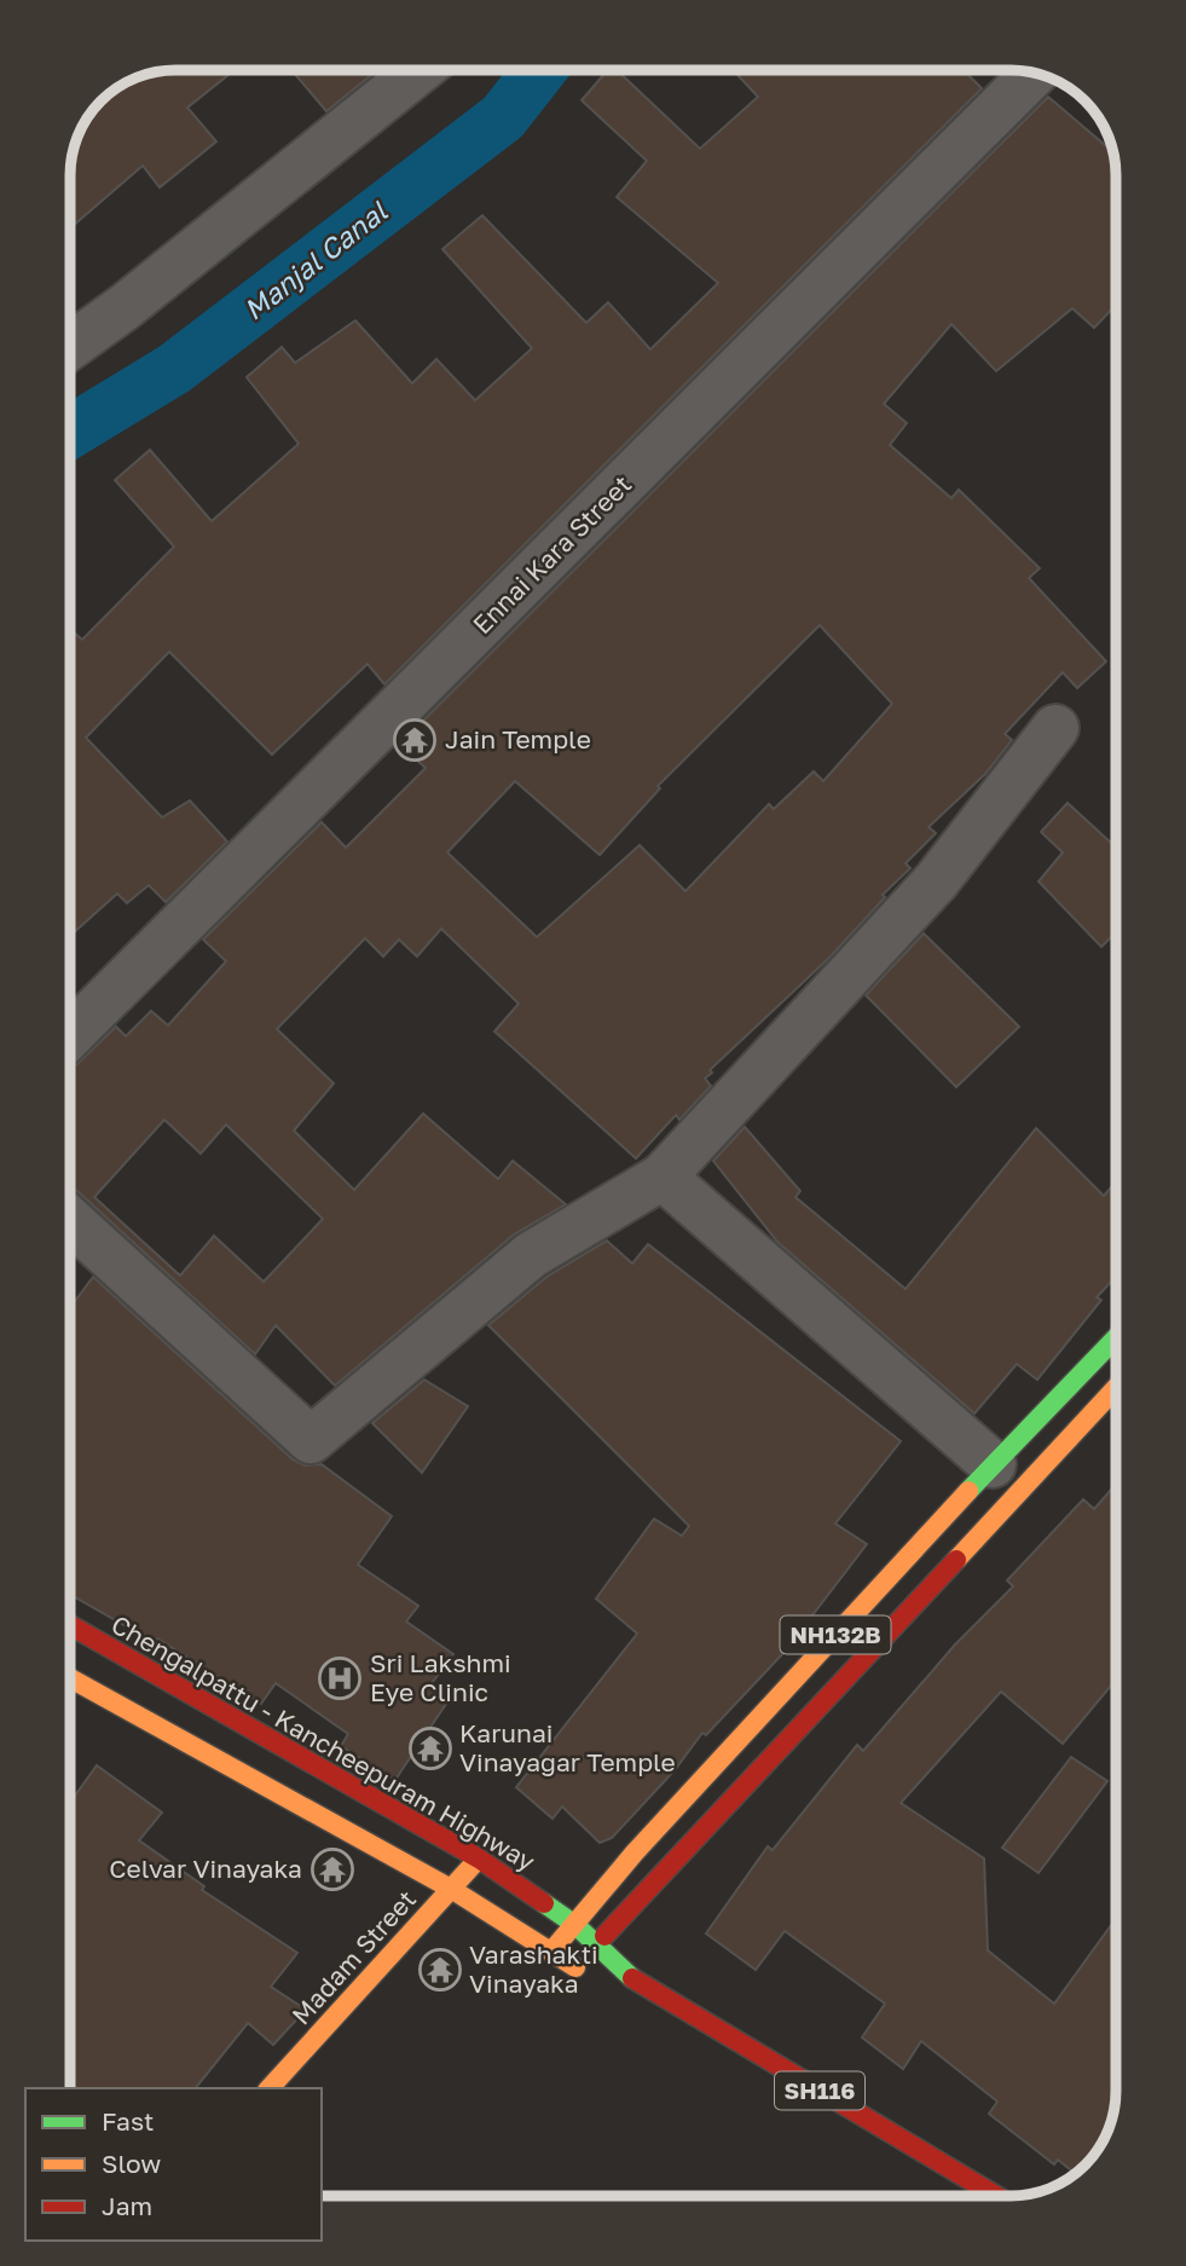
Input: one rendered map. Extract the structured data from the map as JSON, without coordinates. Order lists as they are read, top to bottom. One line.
{"streets":{"main road":["NH132B","Chengalpattu - Kancheepuram Highway","Madam Street","SH116"],"street":["Ennai Kara Street"]},"crossings":[["NH132B","Chengalpattu - Kancheepuram Highway"],["Chengalpattu - Kancheepuram Highway","Madam Street"],["Chengalpattu - Kancheepuram Highway","SH116"]],"water":["Manjal Canal"],"places":{"temple":["Jain Temple","Karunai Vinayagar Temple","Celvar Vinayaka","Varashakti Vinayaka"],"hospital":["Sri Lakshmi Eye Clinic"]},"legend":["Fast","Slow","Jam"]}
